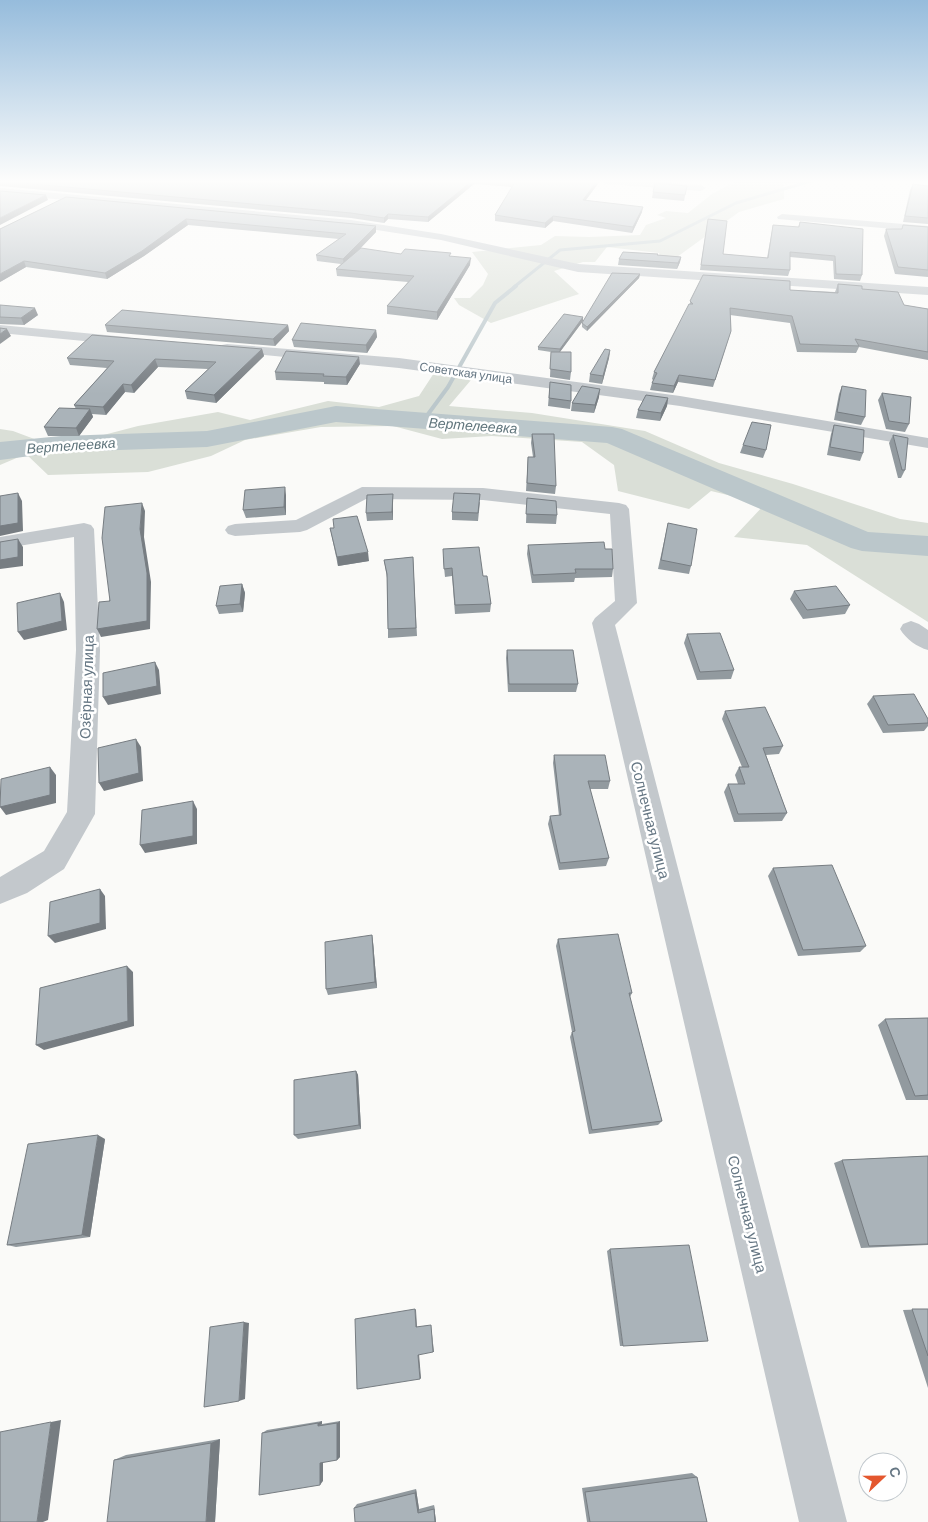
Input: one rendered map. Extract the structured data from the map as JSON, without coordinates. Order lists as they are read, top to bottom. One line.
{"streets":{"street":["Советская улица","Озёрная улица","Солнечная улица"]},"water":["Вертелеевка"],"north":"right"}
